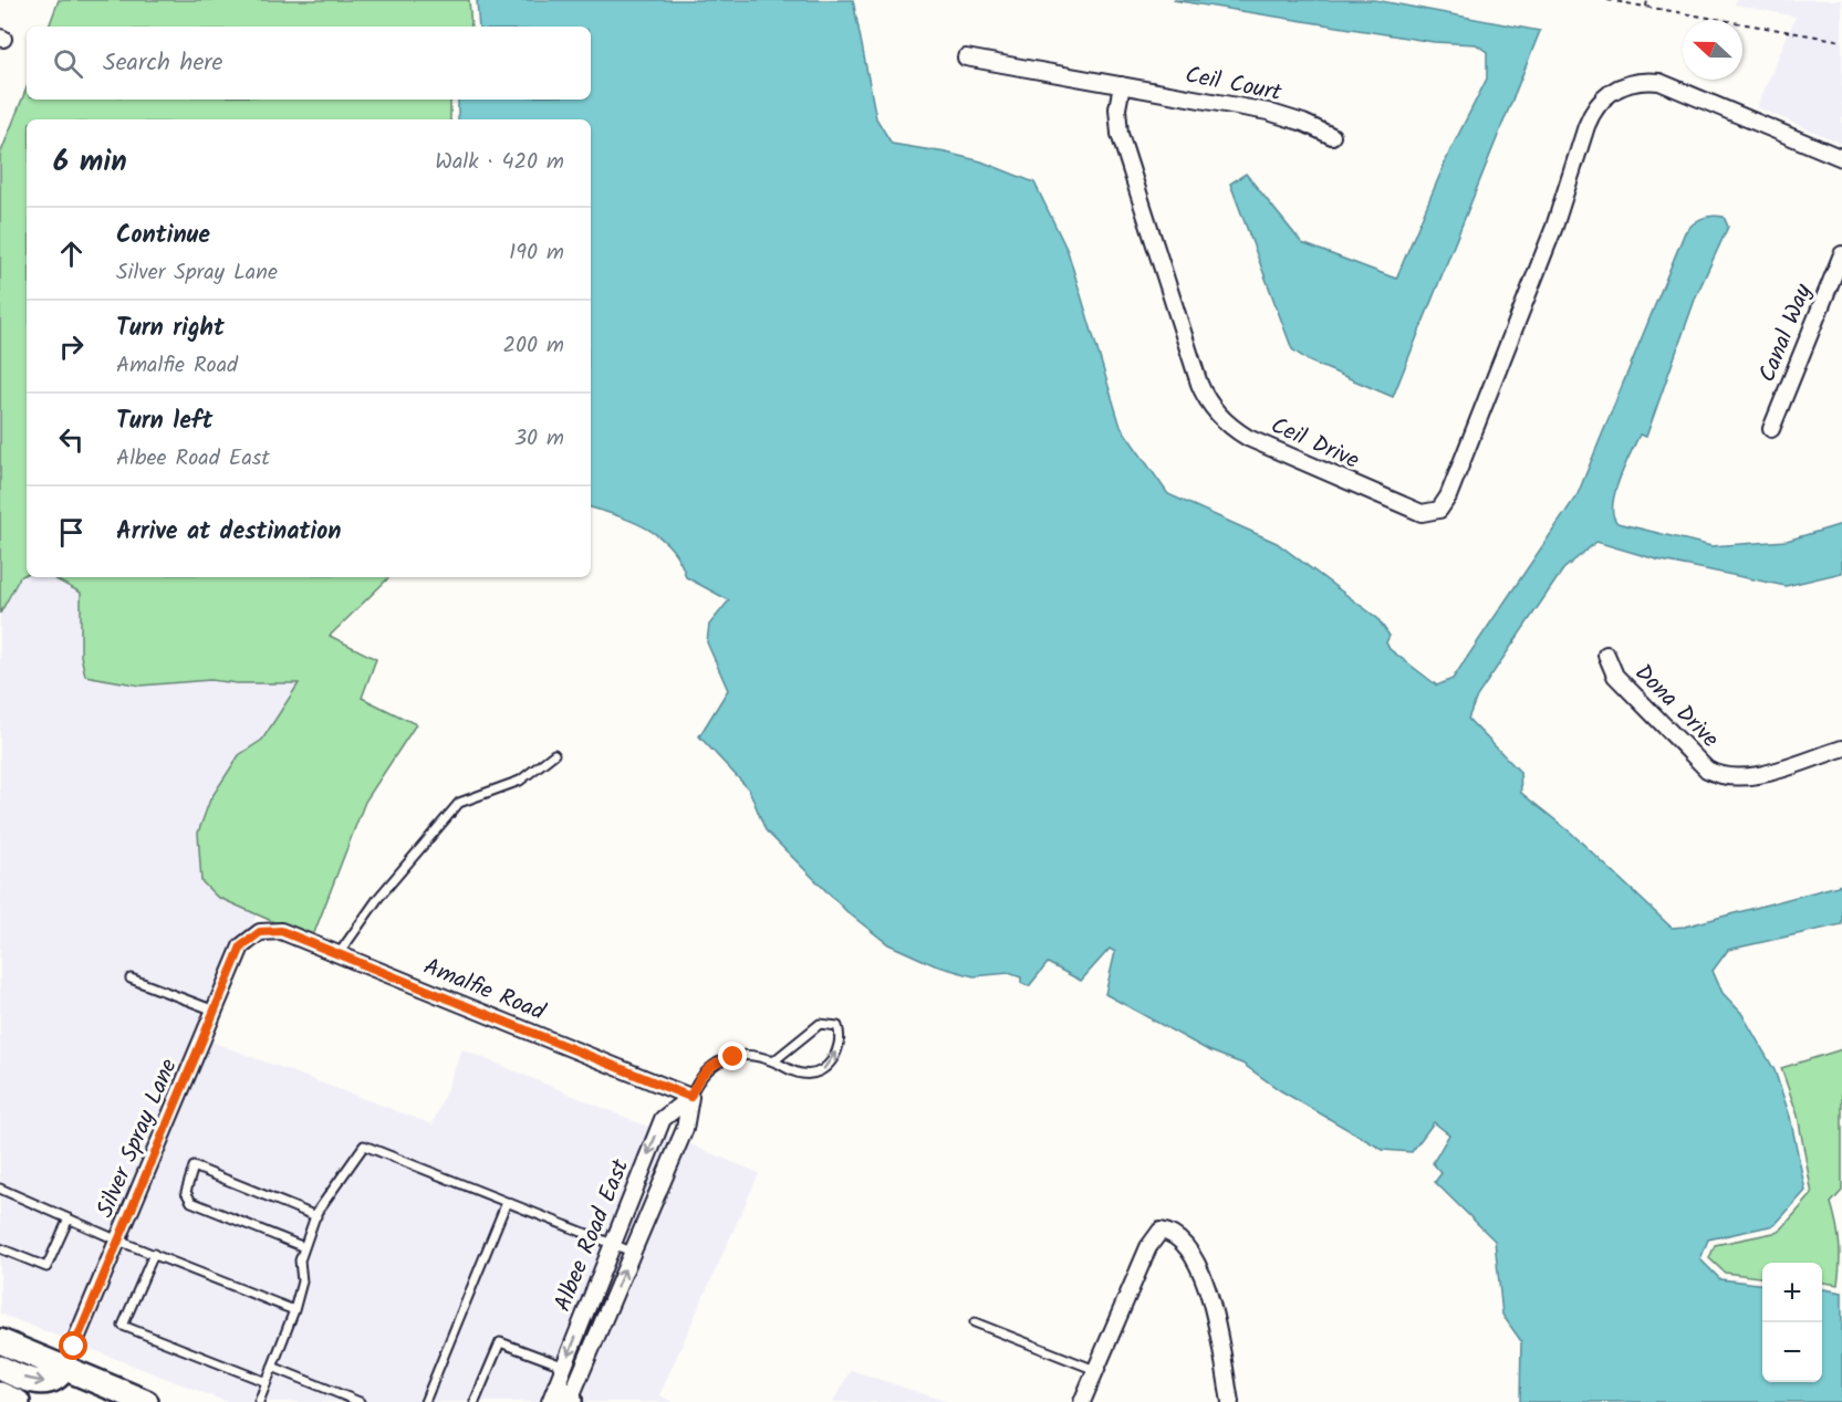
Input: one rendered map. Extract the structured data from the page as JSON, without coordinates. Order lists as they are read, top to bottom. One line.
{"streets":{"street":["Ceil Court","Canal Way","Ceil Drive","Dona Drive","Amalfie Road","Silver Spray Lane","Albee Road East"]},"crossings":[["Ceil Court","Ceil Drive"],["Amalfie Road","Silver Spray Lane"],["Amalfie Road","Albee Road East"]],"north":"left","page":{"search":"Search here","heading":["6 min","Walk · 420 m"],"list":[["Continue","Silver Spray Lane","190 m"],["Turn right","Amalfie Road","200 m"],["Turn left","Albee Road East","30 m"],"Arrive at destination"],"map_buttons":["+","−"]}}
